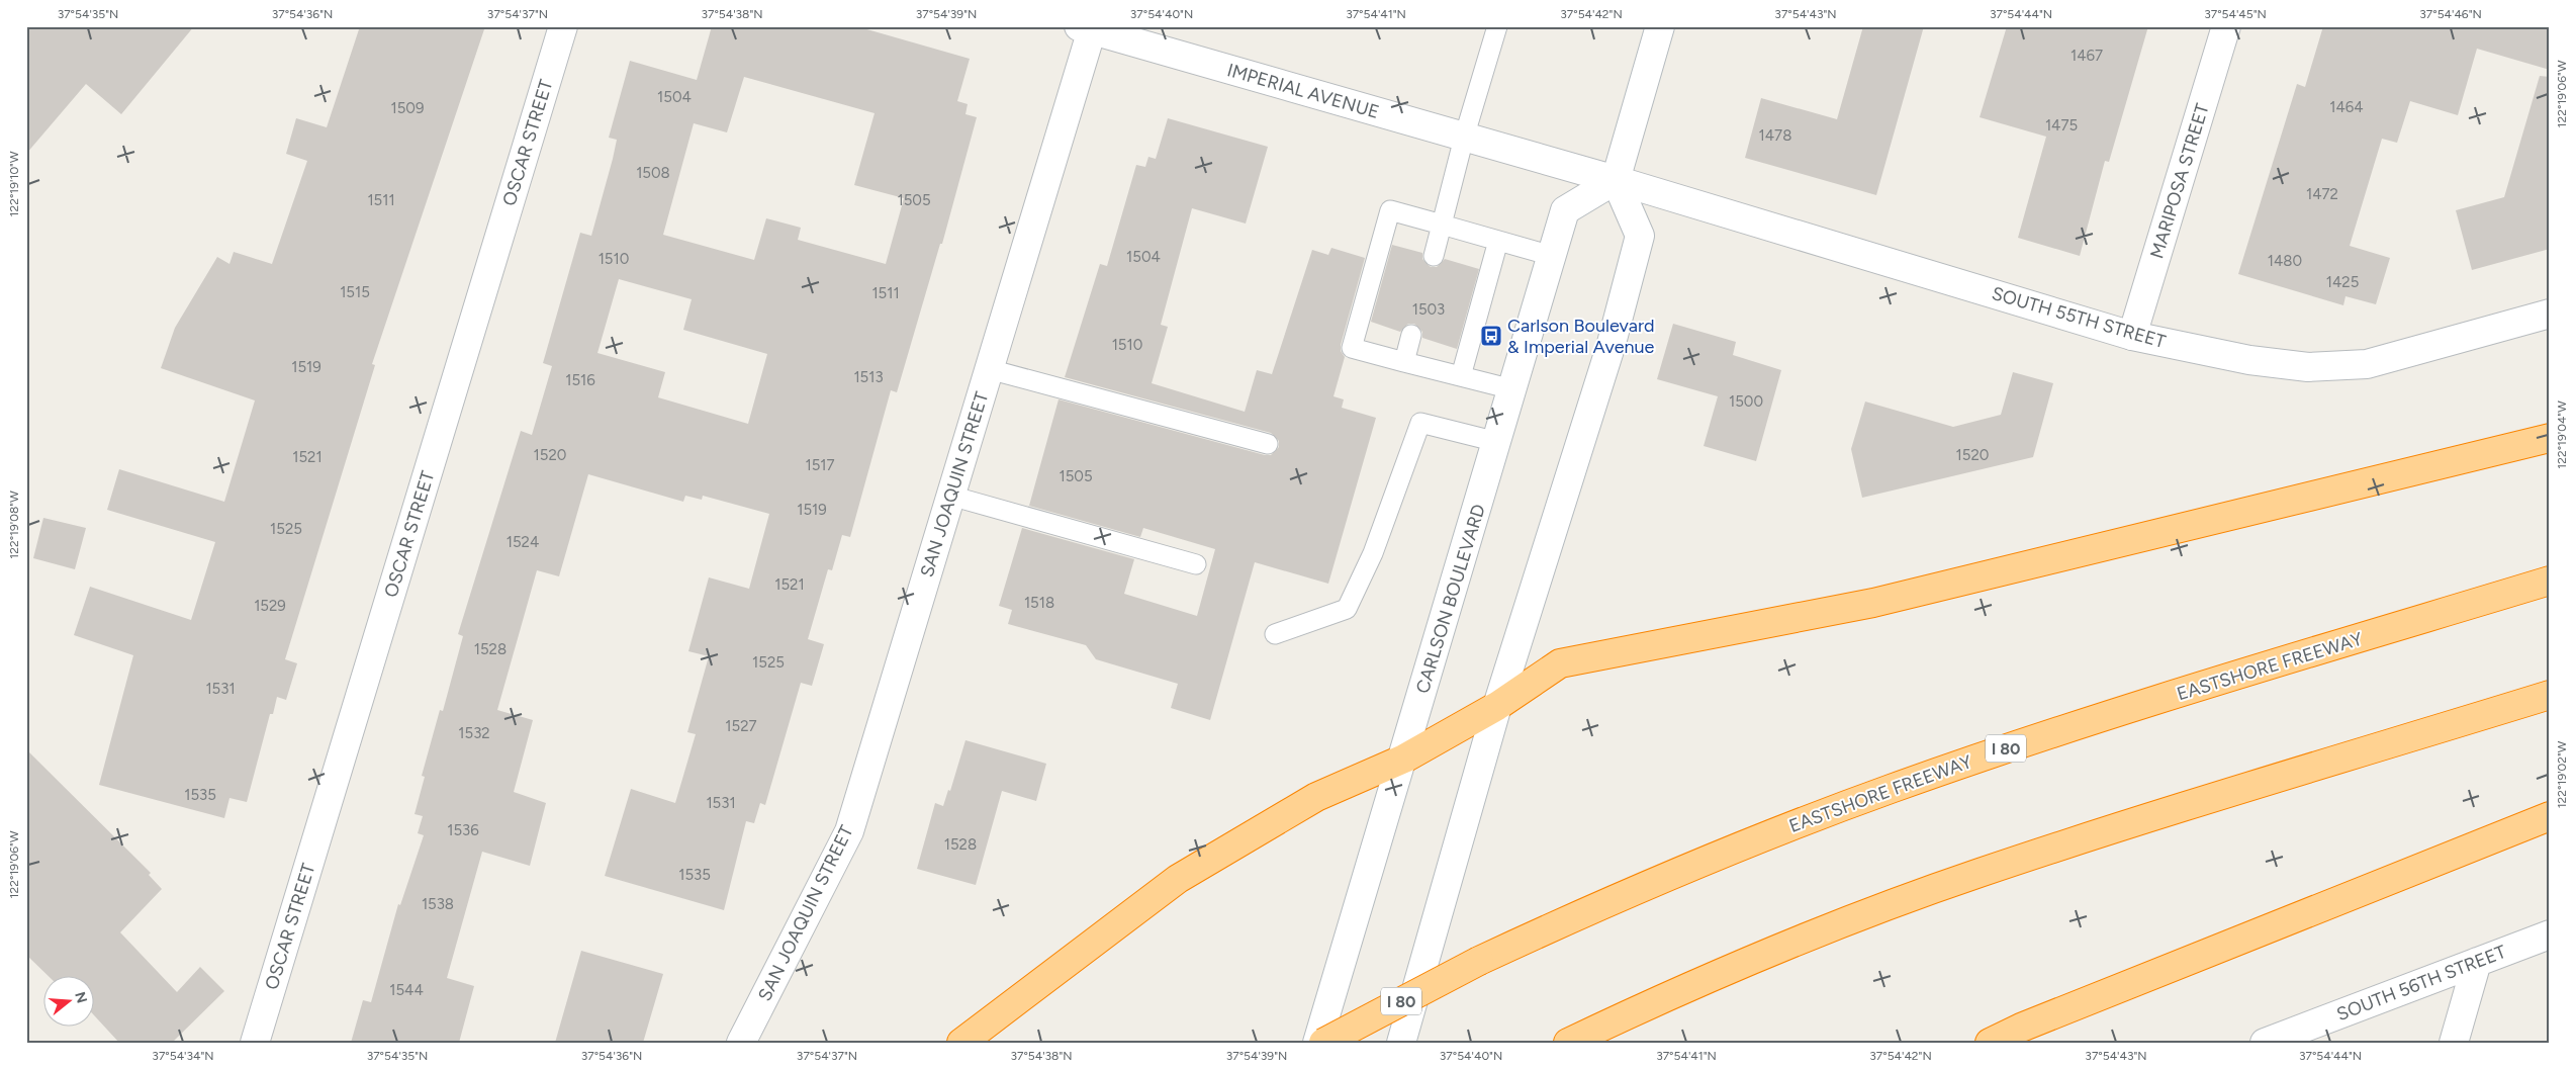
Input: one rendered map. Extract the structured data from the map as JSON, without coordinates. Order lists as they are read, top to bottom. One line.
{"streets":{"highway":["EASTSHORE FREEWAY","I 80"],"street":["IMPERIAL AVENUE","OSCAR STREET","MARIPOSA STREET","SOUTH 55TH STREET","SAN JOAQUIN STREET","CARLSON BOULEVARD","SOUTH 56TH STREET"]},"crossings":[["IMPERIAL AVENUE","SOUTH 55TH STREET"],["IMPERIAL AVENUE","SAN JOAQUIN STREET"],["IMPERIAL AVENUE","CARLSON BOULEVARD"],["MARIPOSA STREET","SOUTH 55TH STREET"],["SOUTH 55TH STREET","CARLSON BOULEVARD"]],"places":{"bus stop":["Carlson Boulevard & Imperial Avenue"]},"house_numbers":["1467","1504","1464","1509","1475","1478","1508","1472","1511","1505","1504","1510","1480","1425","1515","1511","1503","1510","1519","1513","1516","1500","1520","1520","1521","1517","1505","1519","1525","1524","1521","1518","1529","1528","1525","1531","1527","1532","1535","1531","1536","1528","1535","1538","1544"],"north":"right","coordinates":["37°54'35\"N","37°54'36\"N","37°54'37\"N","37°54'38\"N","37°54'39\"N","37°54'40\"N","37°54'41\"N","37°54'42\"N","37°54'43\"N","37°54'44\"N","37°54'45\"N","37°54'46\"N","122°19'06\"W","122°19'10\"W","122°19'04\"W","122°19'08\"W","122°19'02\"W","37°54'34\"N"]}
